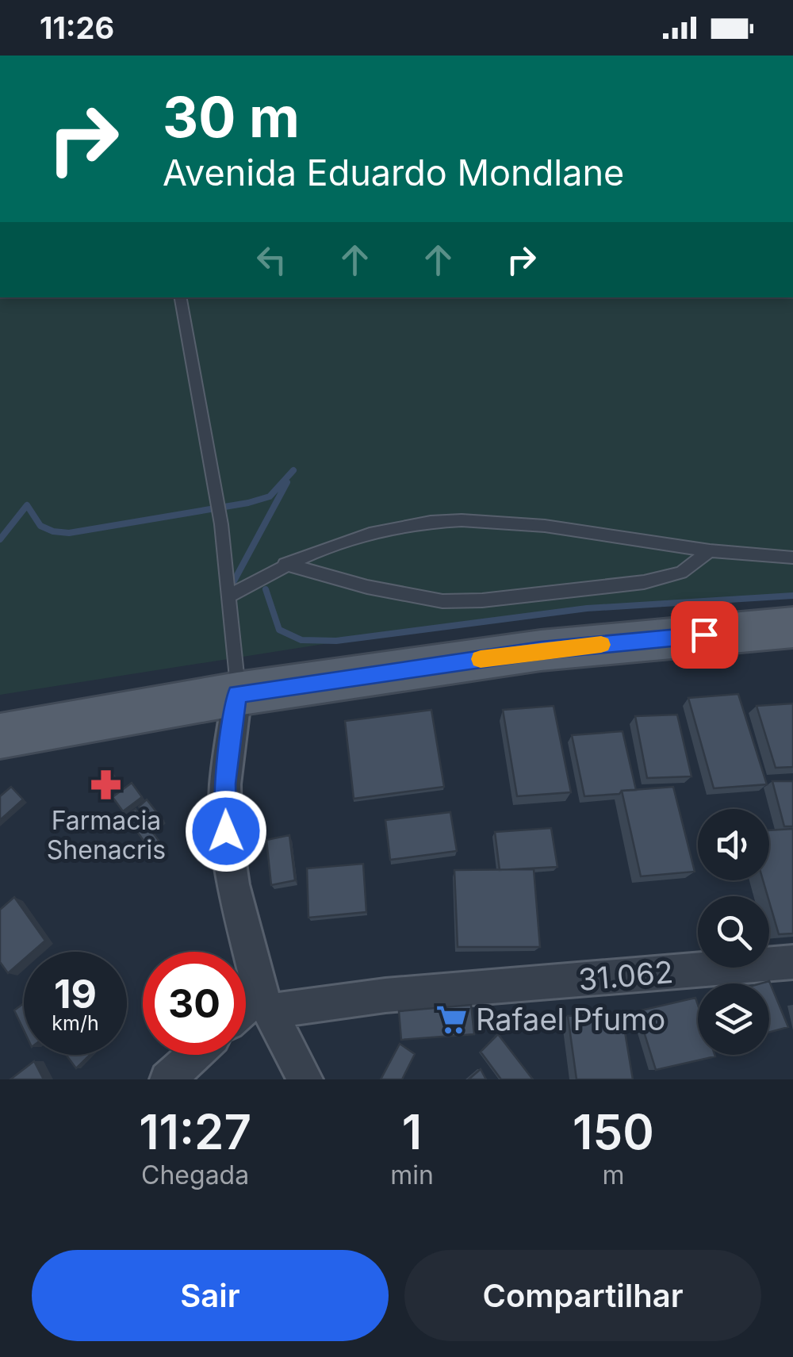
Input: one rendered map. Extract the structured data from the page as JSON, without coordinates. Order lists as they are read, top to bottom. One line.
{"streets":{"street":["31.062"]},"places":{"pharmacy":["Farmacia Shenacris"],"supermarket":["Rafael Pfumo"]},"page":{"status":"11:26","turn":["30 m","Avenida Eduardo Mondlane"],"speed":"19 km/h","limit":"30","eta":["11:27","Chegada","1","min","150","m"],"buttons":["Sair","Compartilhar"]}}
